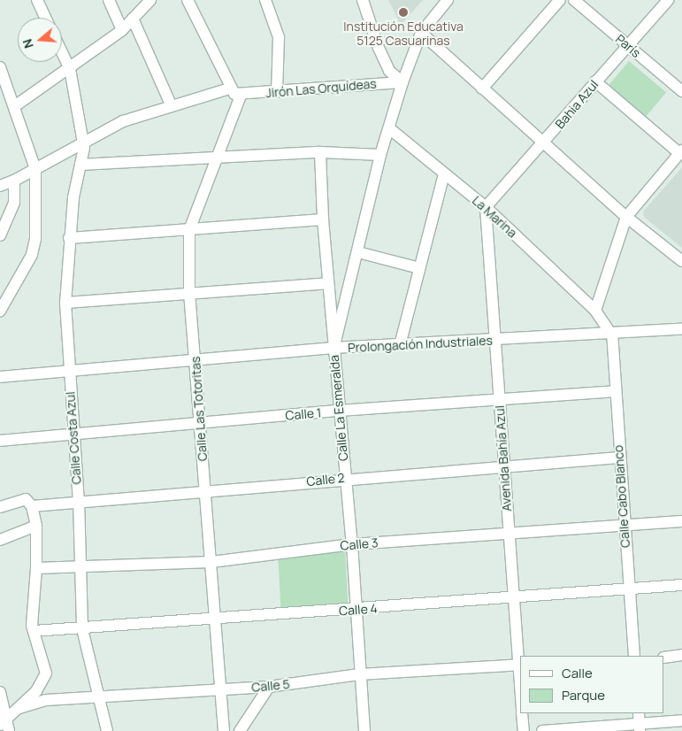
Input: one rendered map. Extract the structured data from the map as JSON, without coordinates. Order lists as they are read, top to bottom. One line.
{"streets":{"street":["París","Jirón Las Orquídeas","Bahia Azul","La Marina","Prolongación Industriales","Calle La Esmeralda","Calle Las Totoritas","Calle 1","Calle Costa Azul","Avenida Bahía Azul","Calle 2","Calle Cabo Blanco","Calle 3","Calle 4","Calle 5"]},"crossings":[["París","Bahia Azul"],["Jirón Las Orquídeas","Calle La Esmeralda"],["Jirón Las Orquídeas","Calle Las Totoritas"],["Bahia Azul","La Marina"],["Bahia Azul","Avenida Bahía Azul"],["La Marina","Prolongación Industriales"],["La Marina","Calle La Esmeralda"],["La Marina","Avenida Bahía Azul"],["La Marina","Calle Cabo Blanco"],["Prolongación Industriales","Calle La Esmeralda"],["Prolongación Industriales","Calle Las Totoritas"],["Prolongación Industriales","Calle Costa Azul"],["Prolongación Industriales","Avenida Bahía Azul"],["Prolongación Industriales","Calle Cabo Blanco"],["Calle La Esmeralda","Calle 1"],["Calle La Esmeralda","Calle 2"],["Calle La Esmeralda","Calle 3"],["Calle La Esmeralda","Calle 4"],["Calle La Esmeralda","Calle 5"],["Calle Las Totoritas","Calle 1"],["Calle Las Totoritas","Calle 2"],["Calle Las Totoritas","Calle 3"],["Calle Las Totoritas","Calle 4"],["Calle Las Totoritas","Calle 5"],["Calle 1","Calle Costa Azul"],["Calle 1","Avenida Bahía Azul"],["Calle 1","Calle Cabo Blanco"],["Calle Costa Azul","Calle 2"],["Calle Costa Azul","Calle 3"],["Calle Costa Azul","Calle 4"],["Calle Costa Azul","Calle 5"],["Avenida Bahía Azul","Calle 2"],["Avenida Bahía Azul","Calle 3"],["Avenida Bahía Azul","Calle 4"],["Avenida Bahía Azul","Calle 5"],["Calle 2","Calle Cabo Blanco"],["Calle Cabo Blanco","Calle 3"],["Calle Cabo Blanco","Calle 4"]],"places":["Institución Educativa 5125 Casuarinas"],"legend":["Calle","Parque"],"north":"left"}
